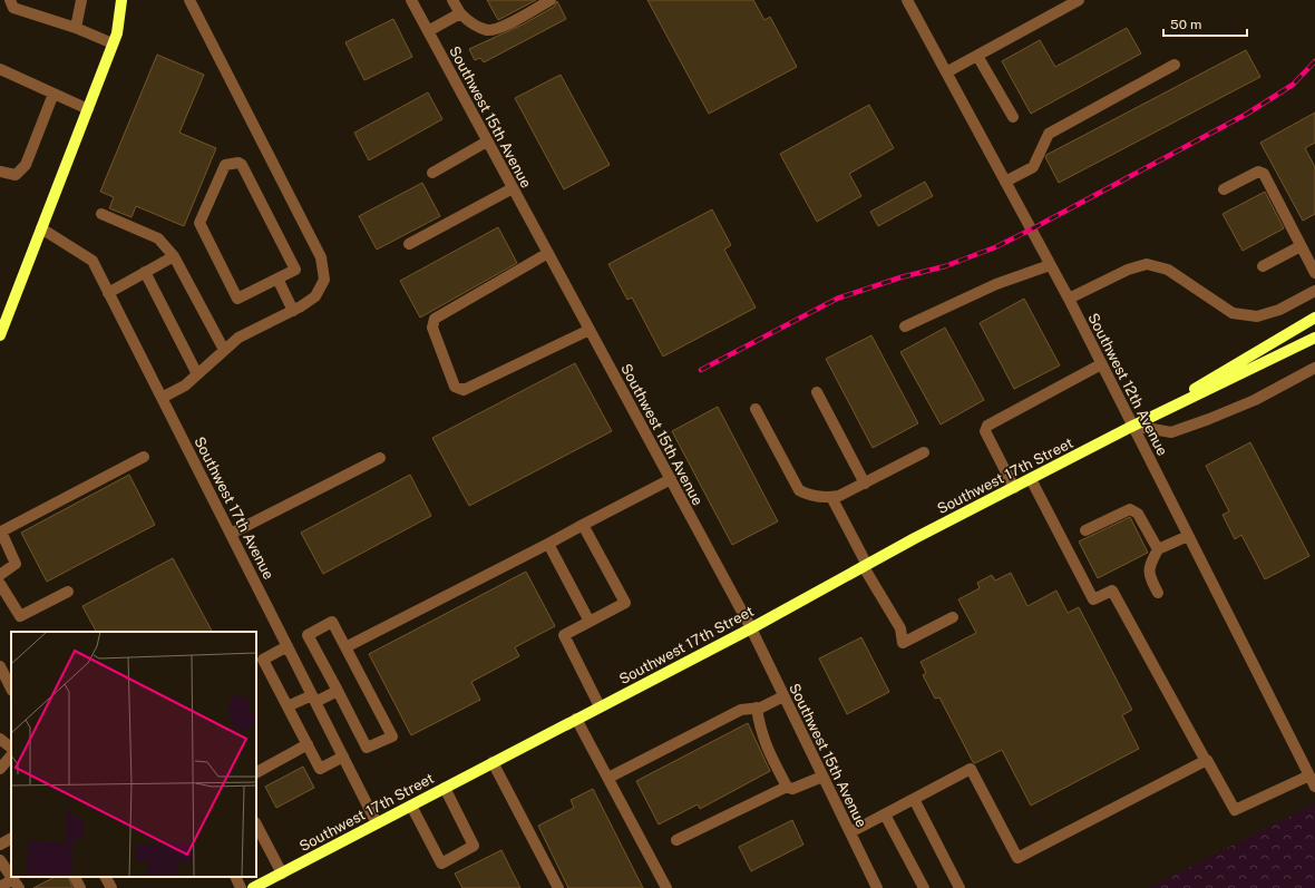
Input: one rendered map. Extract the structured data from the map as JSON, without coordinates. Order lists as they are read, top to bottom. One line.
{"streets":{"main road":["Southwest 17th Street"],"street":["Southwest 15th Avenue","Southwest 12th Avenue","Southwest 17th Avenue"]},"crossings":[["Southwest 15th Avenue","Southwest 17th Street"],["Southwest 12th Avenue","Southwest 17th Street"],["Southwest 17th Street","Southwest 17th Avenue"]],"scale_bar":"50 m"}
